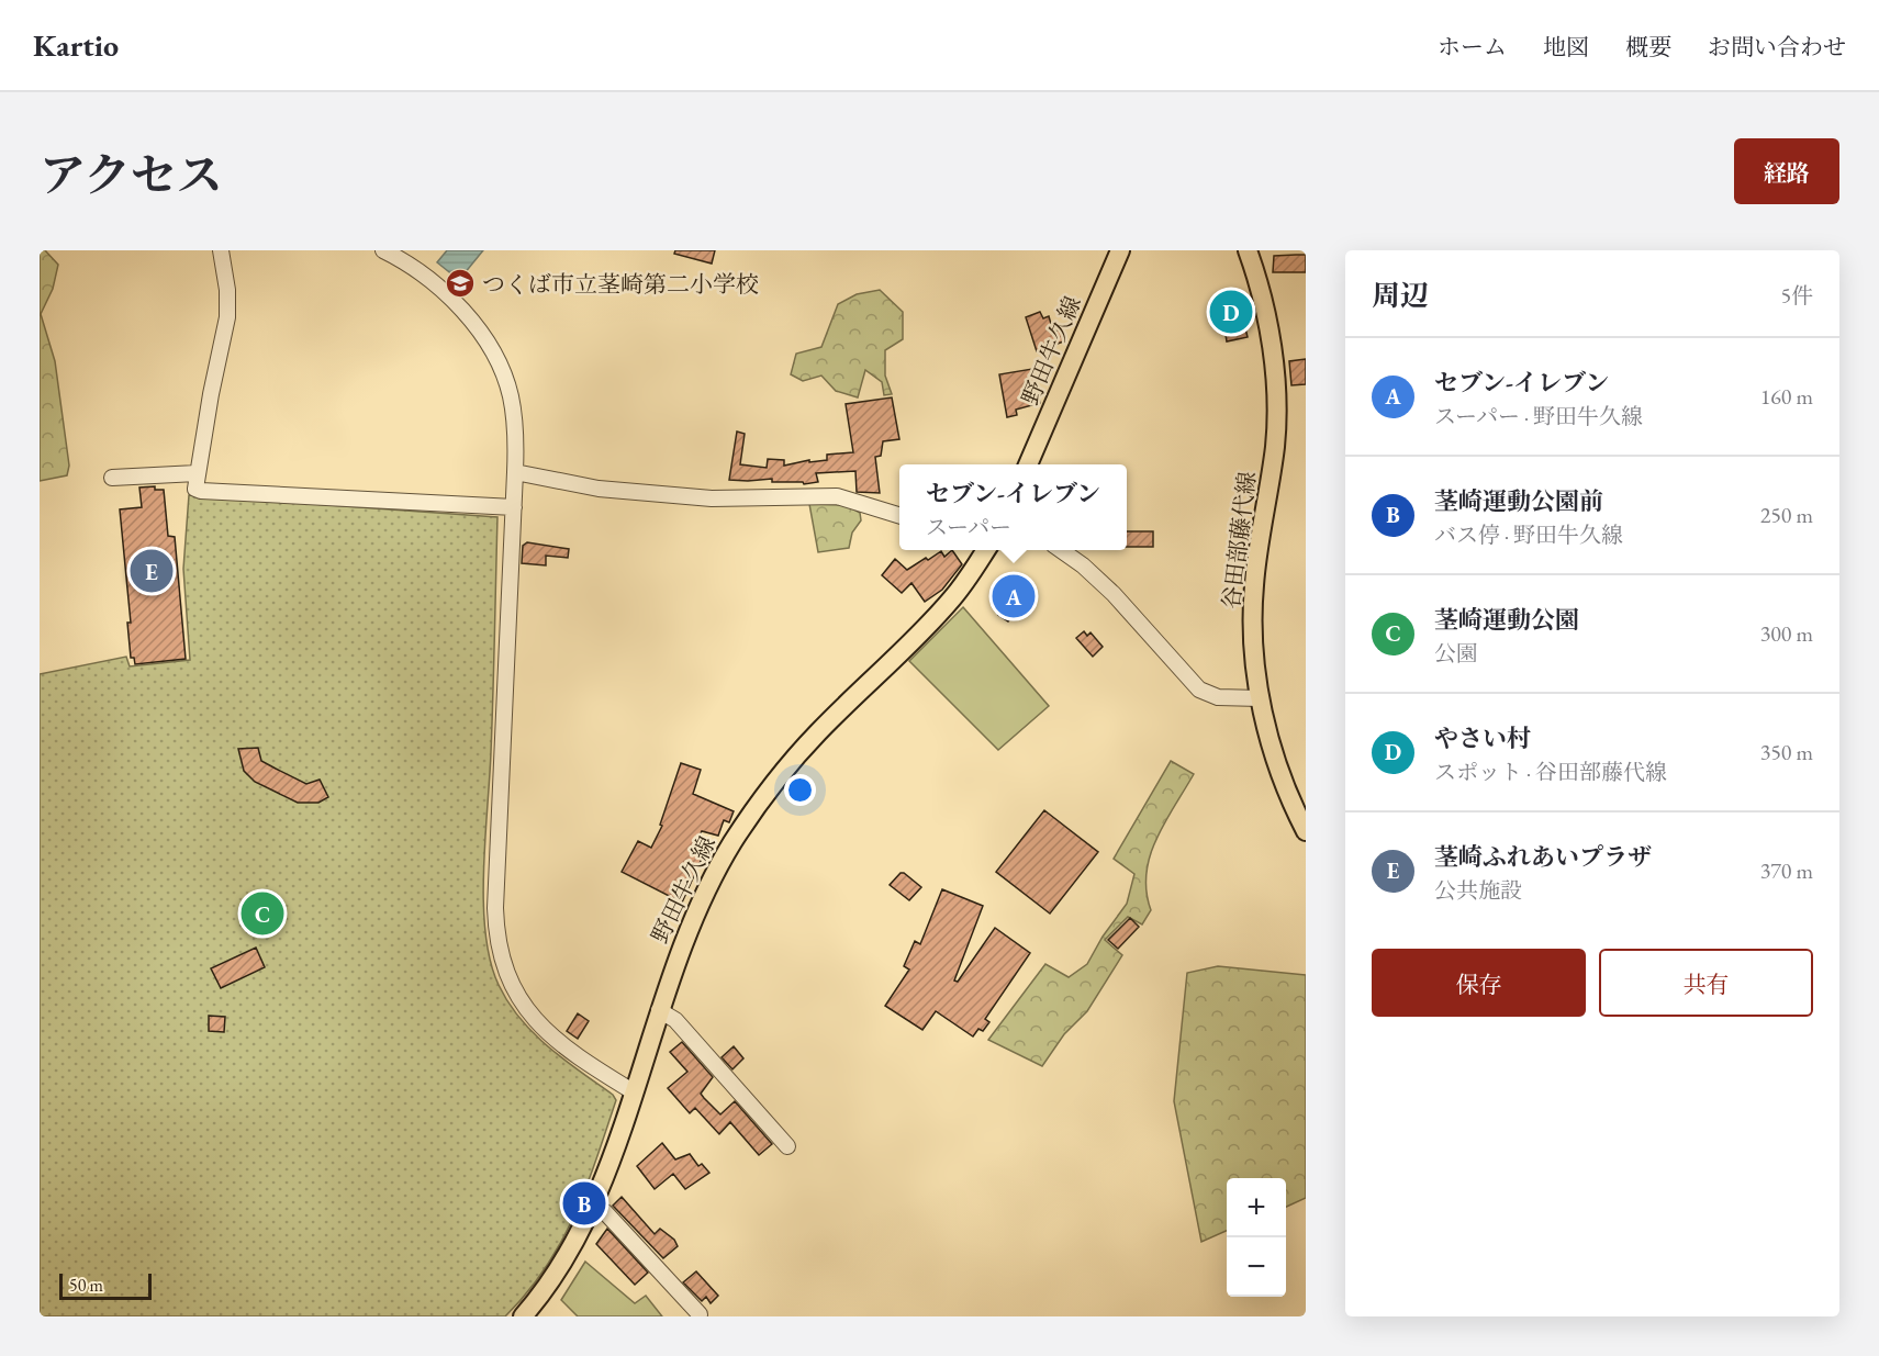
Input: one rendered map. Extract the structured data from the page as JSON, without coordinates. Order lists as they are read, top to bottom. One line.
{"streets":{"main road":["野田牛久線","谷田部藤代線"]},"places":{"school or university":["つくば市立茎崎第二小学校"]},"scale_bar":"50 m","page":{"header":"Kartio","nav":["ホーム","地図","概要","お問い合わせ"],"title":"アクセス","buttons":["経路",["保存","共有"]],"heading":["周辺","5件"],"pins":["D","E","A","C","B"],"list":[{"mark":"A","name":"セブン-イレブン","note":"スーパー · 野田牛久線","value":"160 m"},{"mark":"B","name":"茎崎運動公園前","note":"バス停 · 野田牛久線","value":"250 m"},{"mark":"C","name":"茎崎運動公園","note":"公園","value":"300 m"},{"mark":"D","name":"やさい村","note":"スポット · 谷田部藤代線","value":"350 m"},{"mark":"E","name":"茎崎ふれあいプラザ","note":"公共施設","value":"370 m"}],"popup":["セブン-イレブン","スーパー"],"map_buttons":["+","−"],"scale":"50 m"}}
